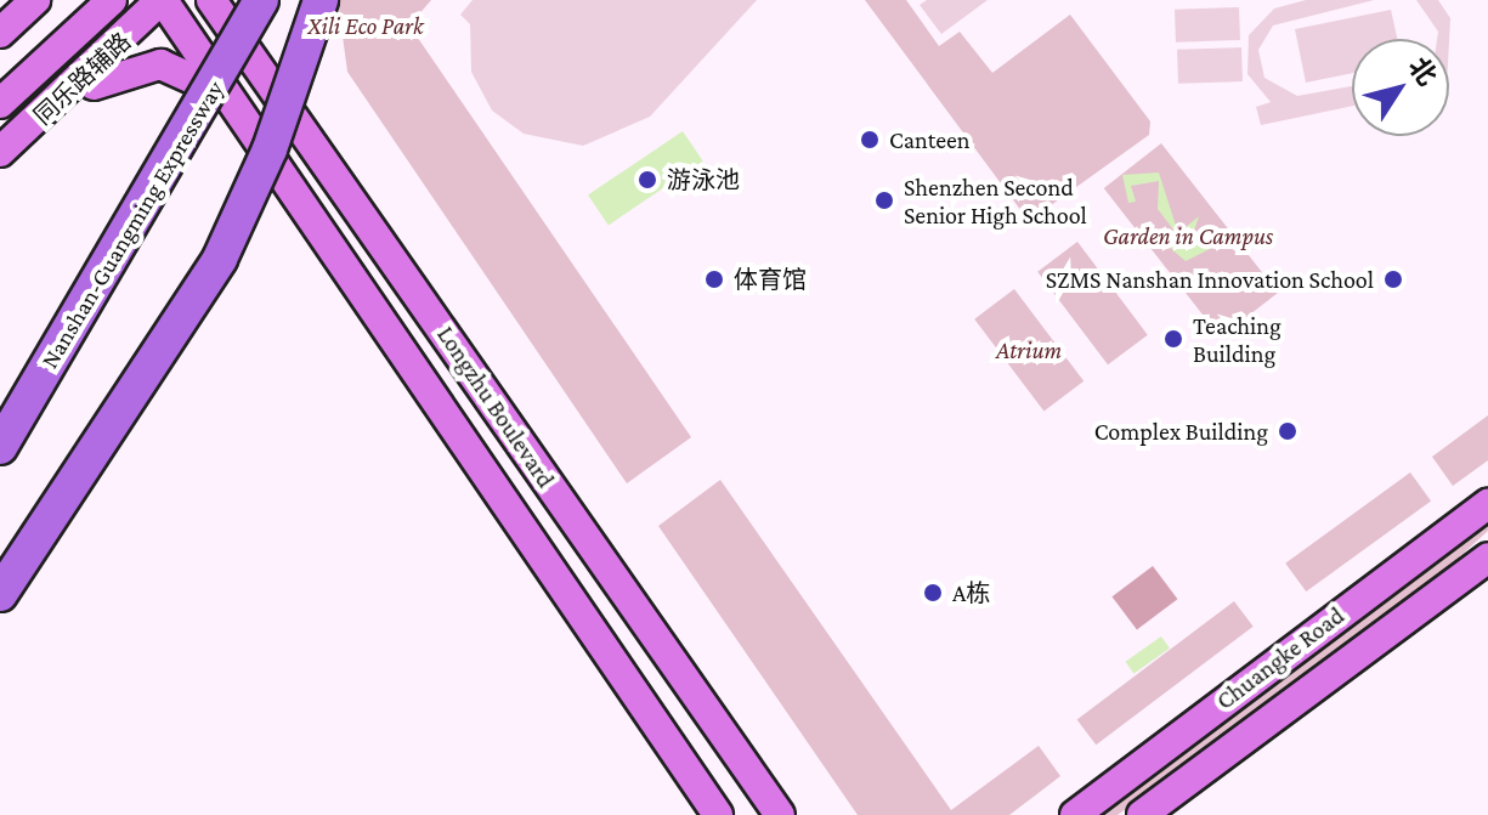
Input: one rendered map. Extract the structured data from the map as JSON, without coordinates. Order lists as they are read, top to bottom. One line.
{"streets":{"highway":["Nanshan-Guangming Expressway"],"main road":["同乐路辅路","Longzhu Boulevard","Chuangke Road"]},"crossings":[["同乐路辅路","Longzhu Boulevard"]],"parks":["Xili Eco Park","Garden in Campus","Atrium"],"places":["Canteen","游泳池","Shenzhen Second Senior High School","体育馆","SZMS Nanshan Innovation School","Teaching Building","Complex Building","A栋"],"north":"top right"}
